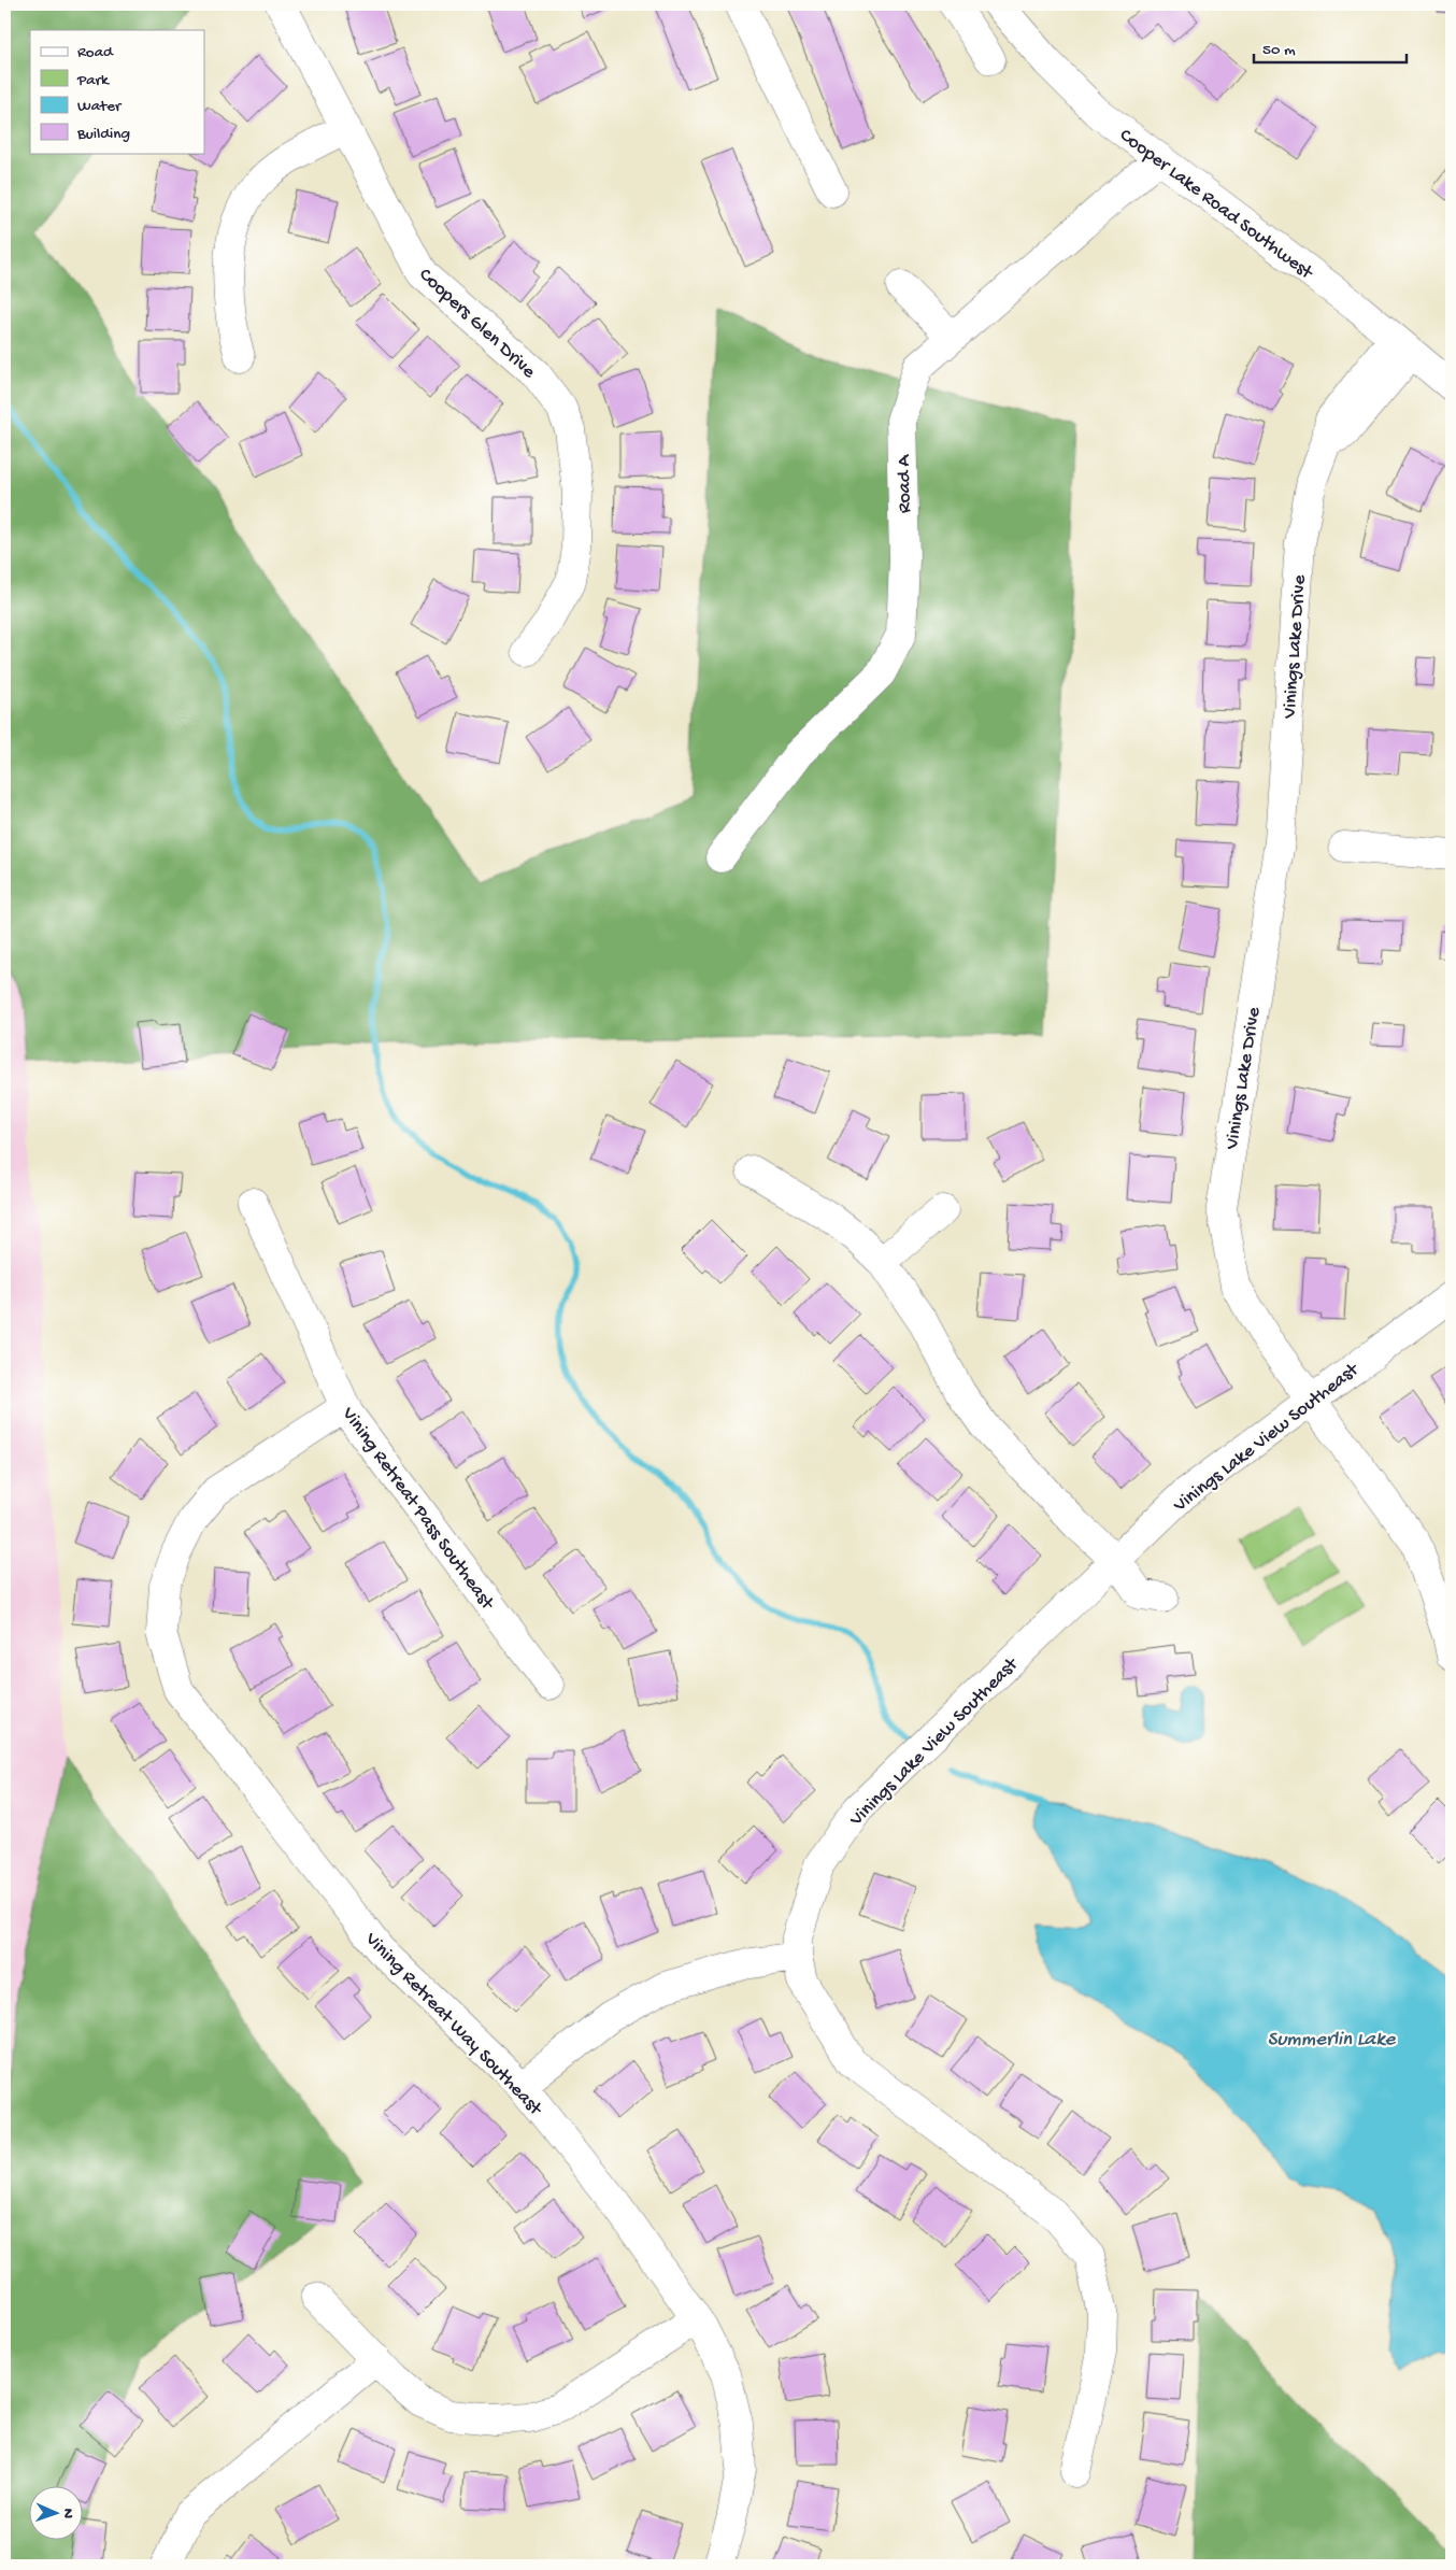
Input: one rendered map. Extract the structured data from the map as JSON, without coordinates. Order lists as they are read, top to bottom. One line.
{"streets":{"street":["Cooper Lake Road Southwest","Coopers Glen Drive","Road A","Vinings Lake Drive","Vinings Lake View Southeast","Vining Retreat Pass Southeast","Vining Retreat Way Southeast"]},"crossings":[["Cooper Lake Road Southwest","Road A"],["Cooper Lake Road Southwest","Vinings Lake Drive"],["Vinings Lake Drive","Vinings Lake View Southeast"],["Vining Retreat Pass Southeast","Vining Retreat Way Southeast"]],"water":["Summerlin Lake"],"legend":["Road","Park","Water","Building"],"scale_bar":"50 m","north":"right"}
